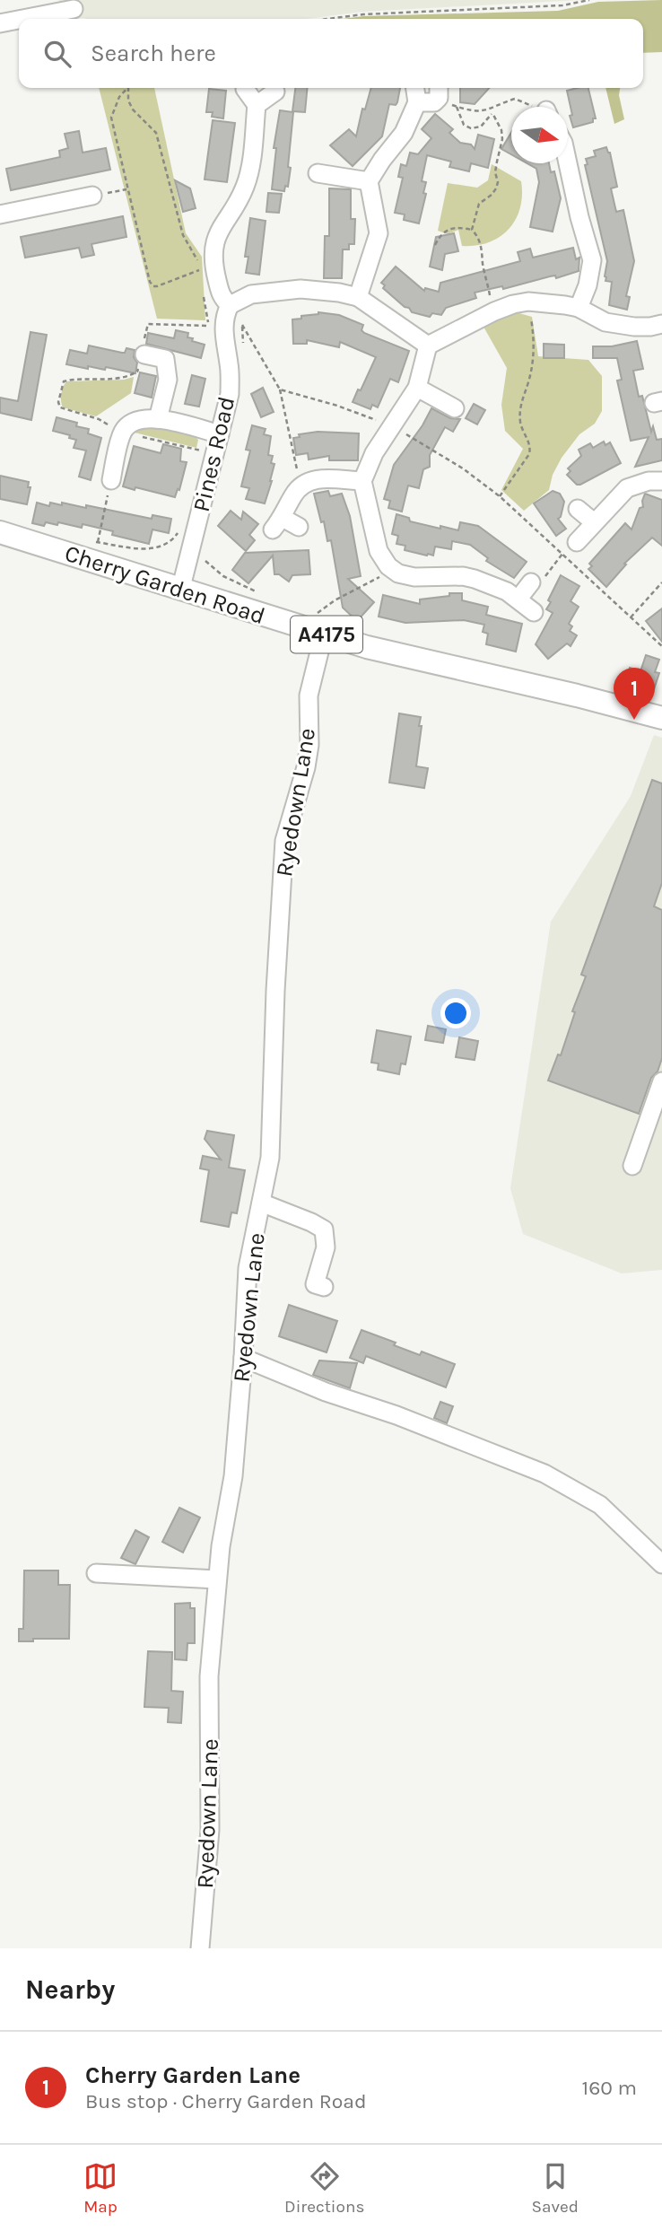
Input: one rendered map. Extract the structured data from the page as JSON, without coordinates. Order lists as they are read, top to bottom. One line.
{"streets":{"main road":["Cherry Garden Road","A4175"],"street":["Pines Road","Ryedown Lane"]},"crossings":[["Pines Road","Cherry Garden Road"],["Cherry Garden Road","Ryedown Lane"]],"north":"right","page":{"search":"Search here","pins":"1","heading":"Nearby","list":[{"mark":"1","name":"Cherry Garden Lane","note":"Bus stop · Cherry Garden Road","value":"160 m"}],"nav":["Map","Directions","Saved"]}}
